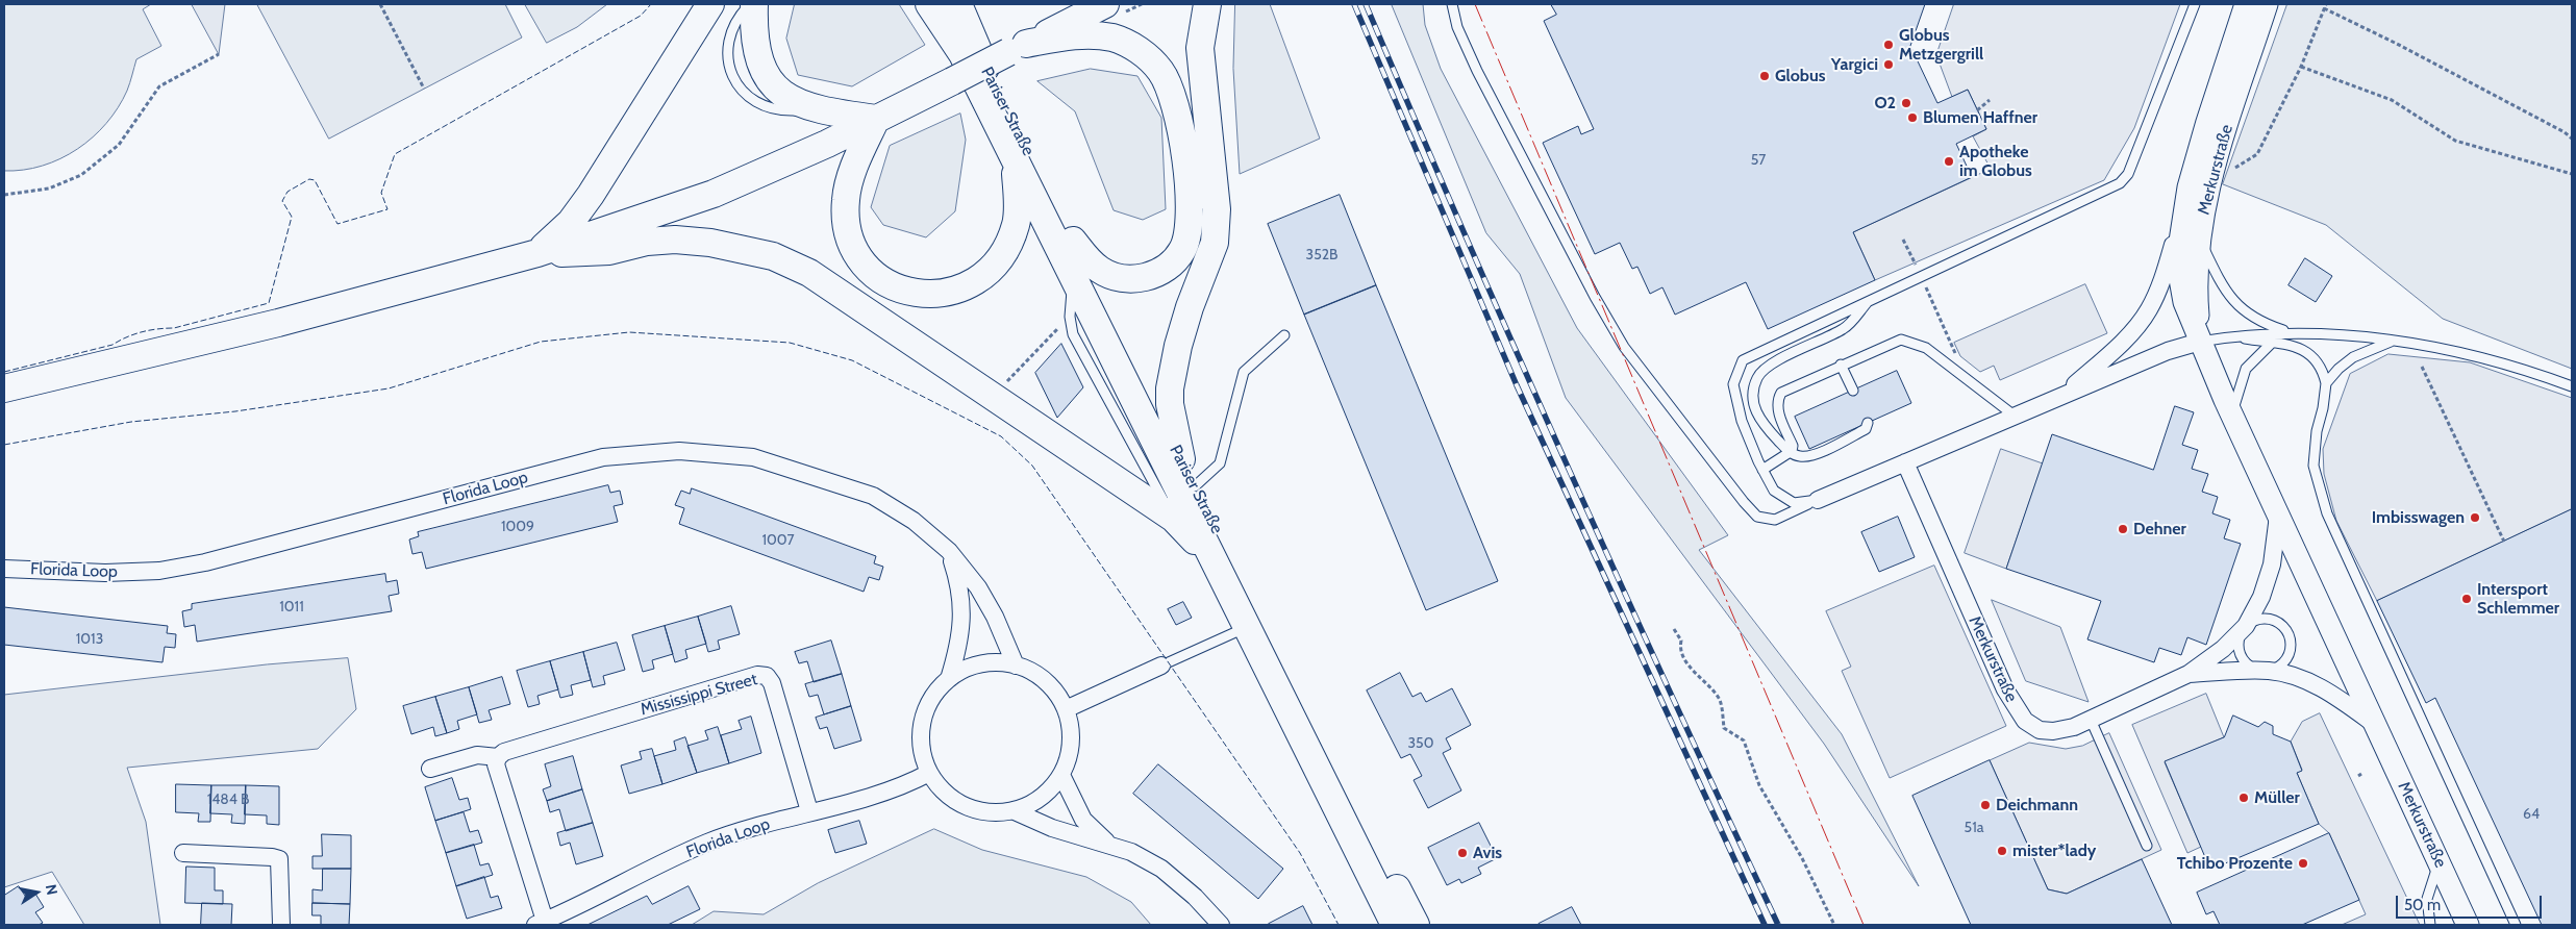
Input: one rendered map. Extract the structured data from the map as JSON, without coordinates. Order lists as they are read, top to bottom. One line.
{"streets":{"main road":["Pariser Straße"],"street":["Merkurstraße","Florida Loop","Mississippi Street"]},"crossings":[["Florida Loop","Mississippi Street"]],"places":["Globus Metzgergrill","Yargici","Globus","O2","Blumen Haffner","Apotheke im Globus","Imbisswagen","Dehner","Intersport Schlemmer","Müller","Deichmann","mister*lady","Avis","Tchibo Prozente"],"house_numbers":["57","352B","1009","1007","1011","1013","350","1484 B","64","51a"],"scale_bar":"50 m","north":"right"}
